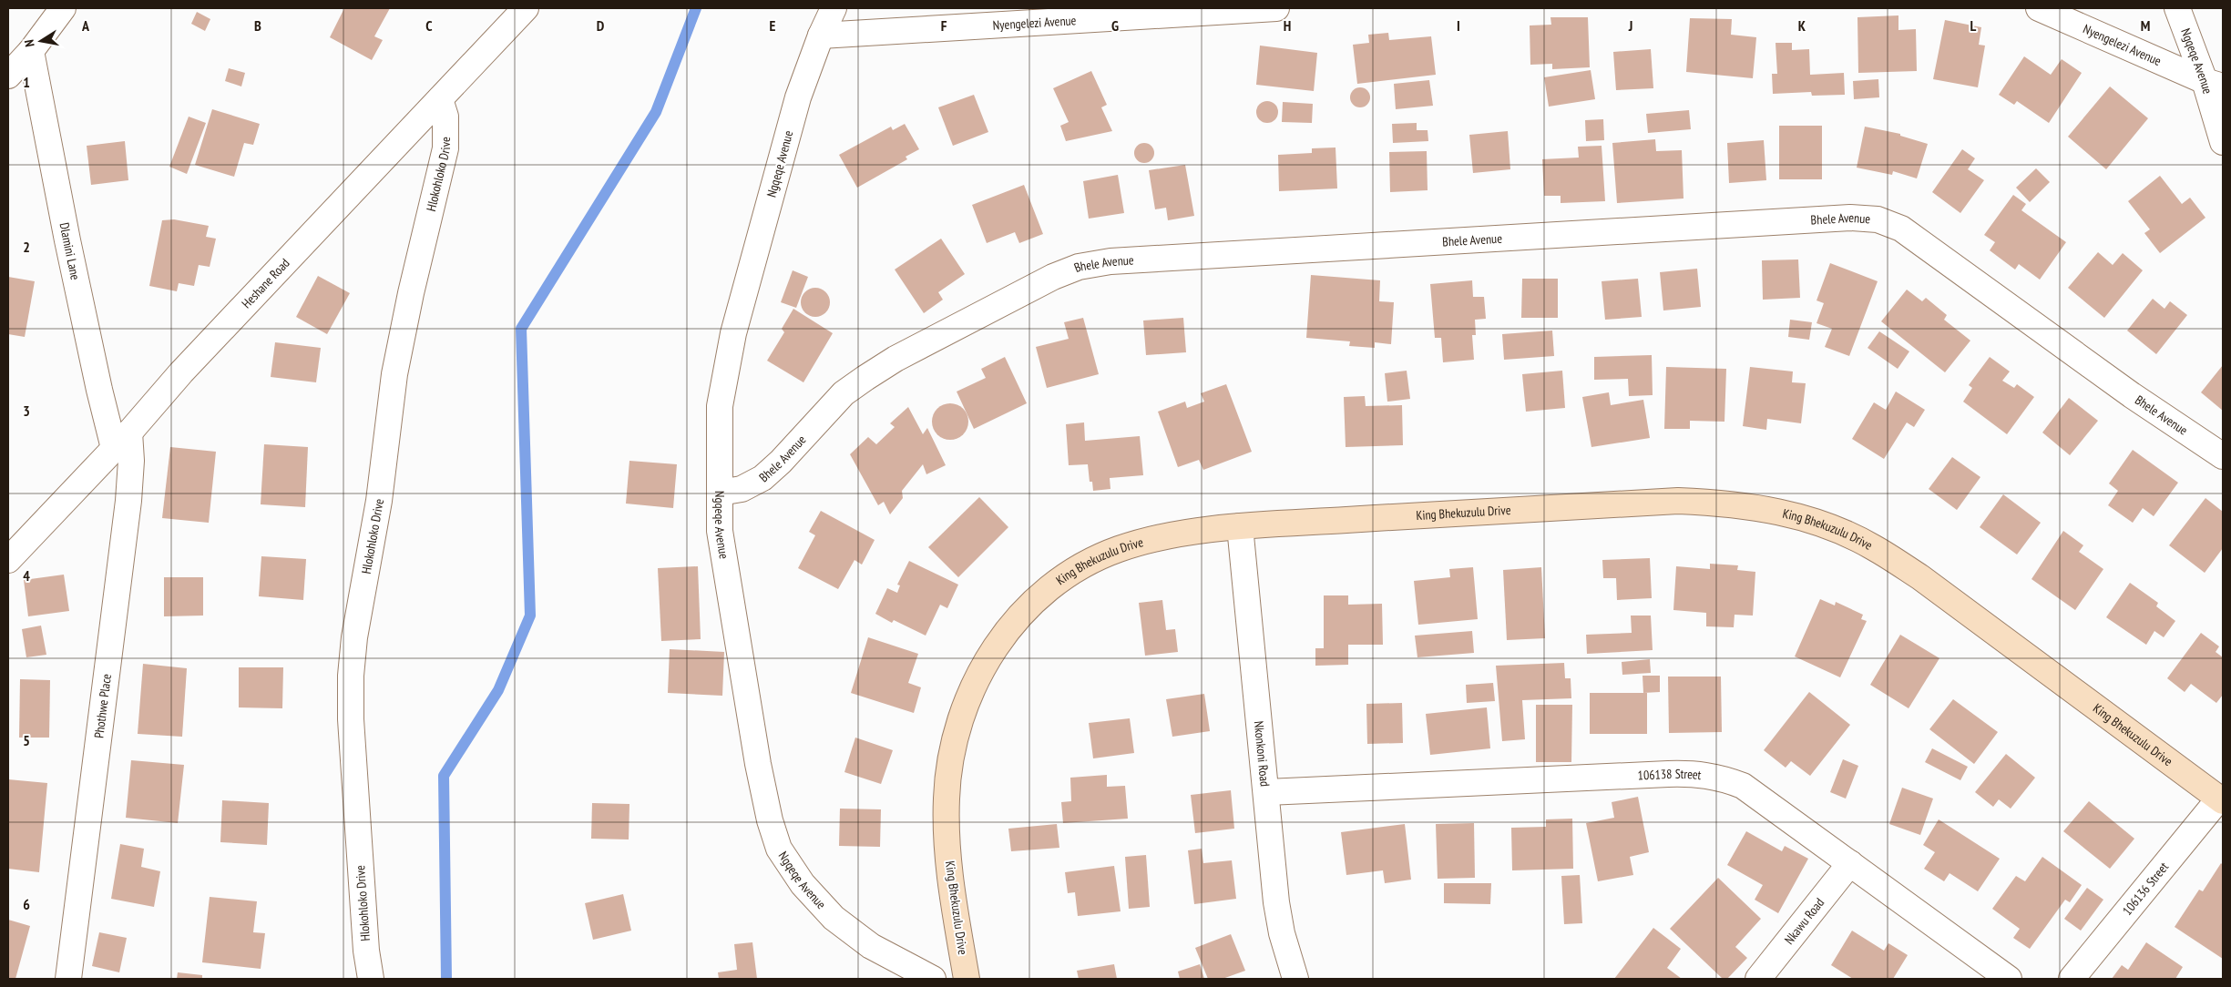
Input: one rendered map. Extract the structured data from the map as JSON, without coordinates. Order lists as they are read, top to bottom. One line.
{"streets":{"street":["Nyengelezi Avenue","Ngqeqe Avenue","Hlokohloko Drive","Bhele Avenue","Dlamini Lane","Heshane Road","King Bhekuzulu Drive","Phothwe Place","Nkonkoni Road","106138 Street","106136 Street","Nkawu Road"]},"crossings":[["Nyengelezi Avenue","Ngqeqe Avenue"],["Ngqeqe Avenue","Bhele Avenue"],["Hlokohloko Drive","Heshane Road"],["Dlamini Lane","Heshane Road"],["Dlamini Lane","Phothwe Place"],["Heshane Road","Phothwe Place"],["King Bhekuzulu Drive","Nkonkoni Road"],["King Bhekuzulu Drive","106136 Street"],["Nkonkoni Road","106138 Street"],["106138 Street","Nkawu Road"]],"north":"left","grid":{"columns":["A","B","C","D","E","F","G","H","I","J","K","L","M"],"rows":["1","2","3","4","5","6"]}}
